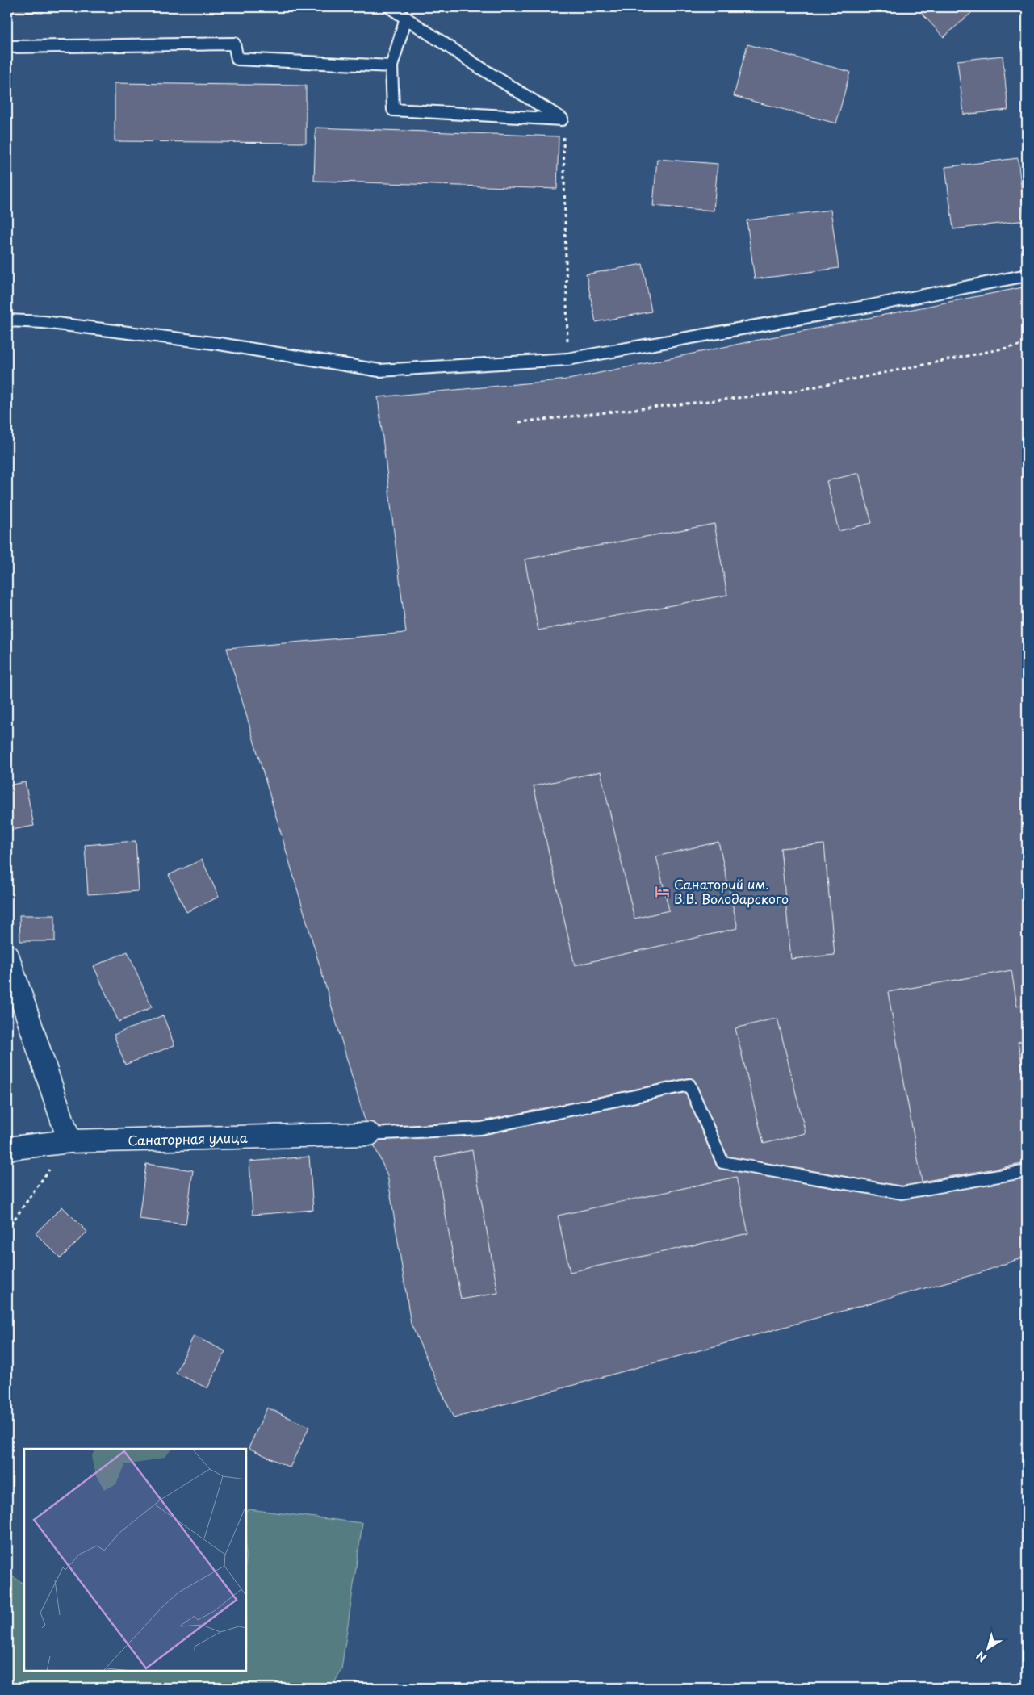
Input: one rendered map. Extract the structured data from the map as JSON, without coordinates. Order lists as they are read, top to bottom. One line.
{"streets":{"street":["Санаторная улица"]},"places":{"hotel":["Санаторий им. В.В. Володарского"]},"north":"bottom left"}
